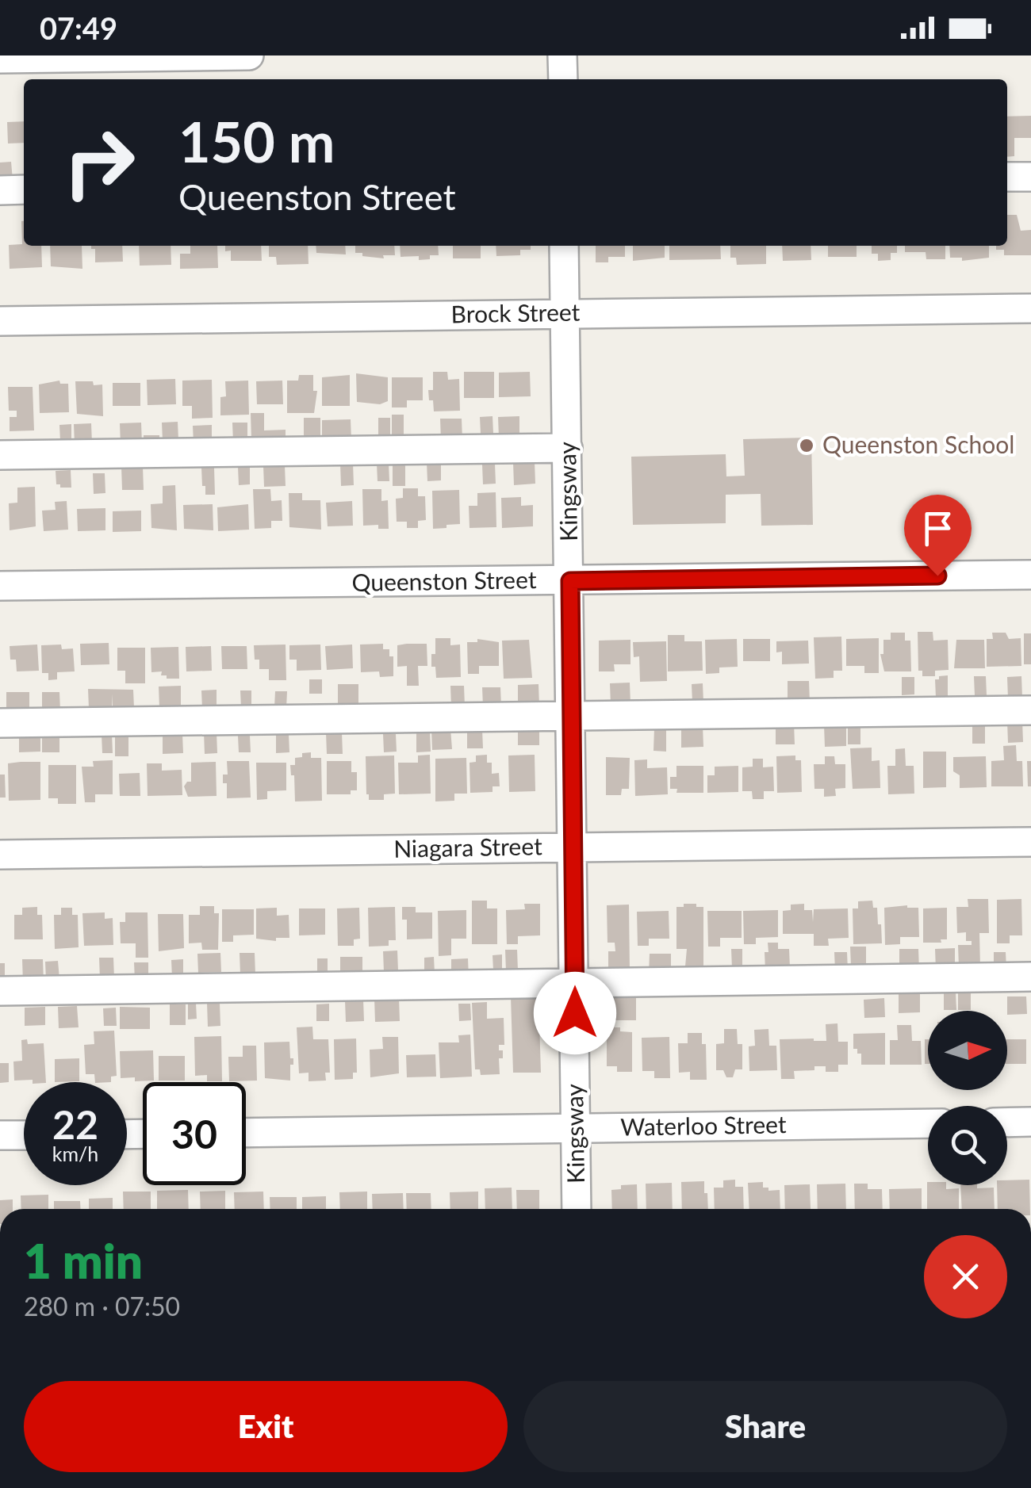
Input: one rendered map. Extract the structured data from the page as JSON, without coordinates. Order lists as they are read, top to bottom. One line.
{"streets":{"street":["Brock Street","Kingsway","Queenston Street","Niagara Street","Waterloo Street"]},"crossings":[["Brock Street","Kingsway"],["Kingsway","Queenston Street"],["Kingsway","Niagara Street"],["Kingsway","Waterloo Street"]],"places":["Queenston School"],"north":"right","page":{"status":"07:49","turn":["150 m","Queenston Street"],"speed":"22 km/h","limit":"30","heading":["1 min","280 m · 07:50"],"buttons":["Exit","Share"]}}
